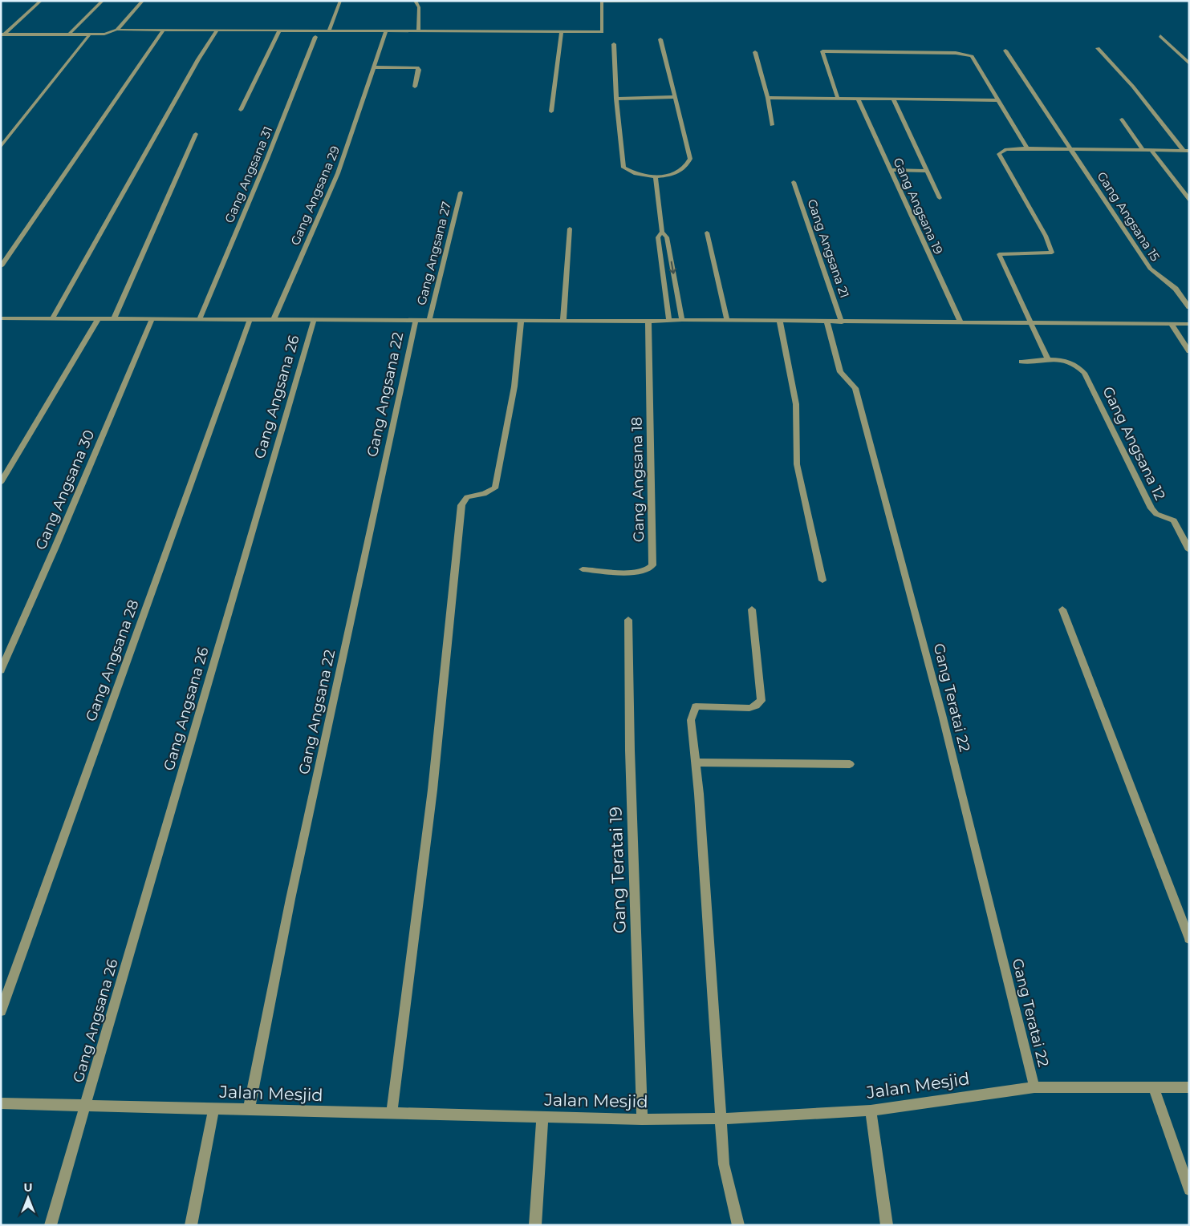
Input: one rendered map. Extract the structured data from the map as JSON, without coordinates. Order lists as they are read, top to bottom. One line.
{"streets":{"street":["Gang Angsana 31","Gang Angsana 29","Gang Angsana 19","Gang Angsana 15","Gang Angsana 21","Gang Angsana 27","Gang Angsana 22","Gang Angsana 26","Gang Angsana 12","Gang Angsana 18","Gang Angsana 30","Gang Angsana 28","Gang Teratai 22","Gang Teratai 19","Jalan Mesjid"]},"crossings":[["Gang Angsana 22","Jalan Mesjid"],["Gang Angsana 26","Jalan Mesjid"],["Gang Teratai 22","Jalan Mesjid"],["Gang Teratai 19","Jalan Mesjid"]],"north":"top"}
